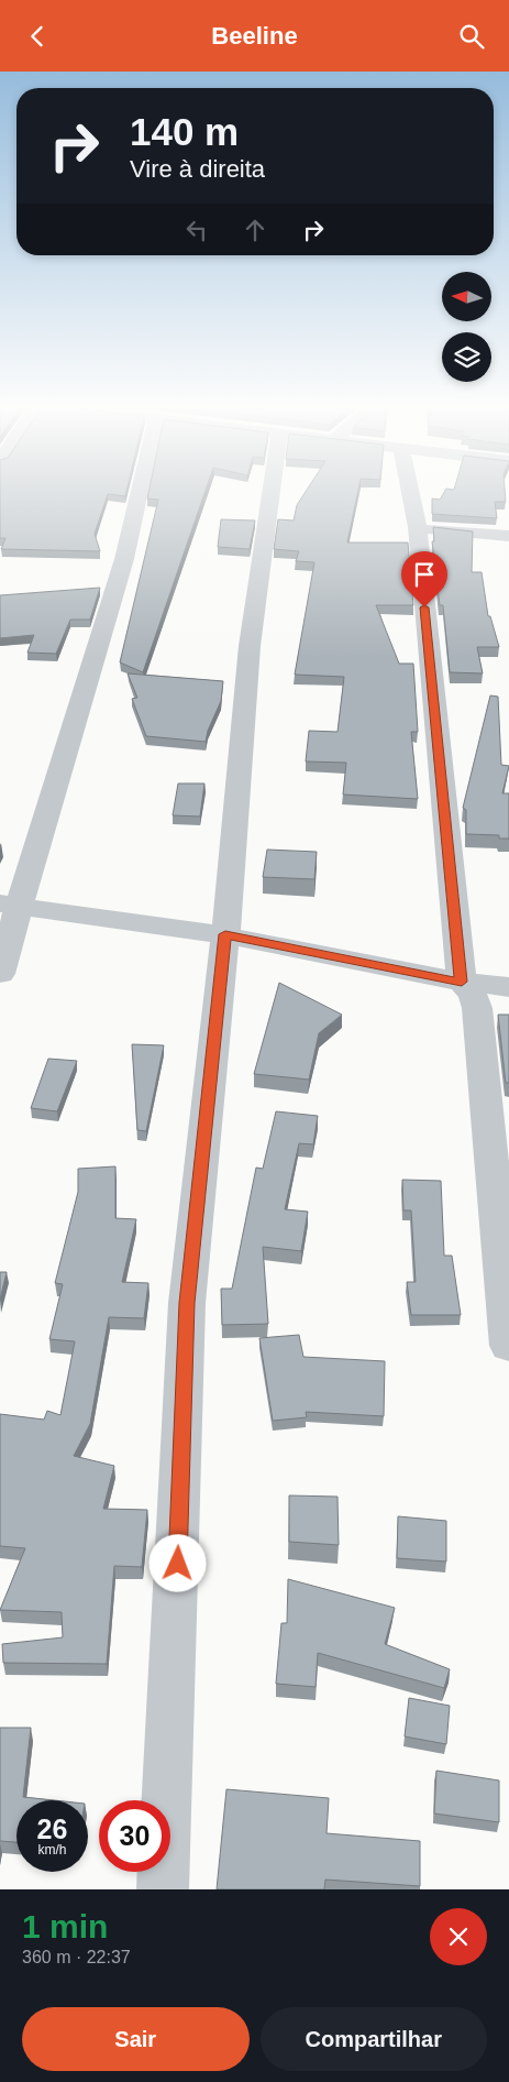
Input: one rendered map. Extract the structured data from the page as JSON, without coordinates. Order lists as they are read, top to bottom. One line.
{"north":"left","page":{"header":"Beeline","turn":["140 m","Vire à direita"],"speed":"26 km/h","limit":"30","heading":["1 min","360 m · 22:37"],"buttons":["Sair","Compartilhar"]}}
